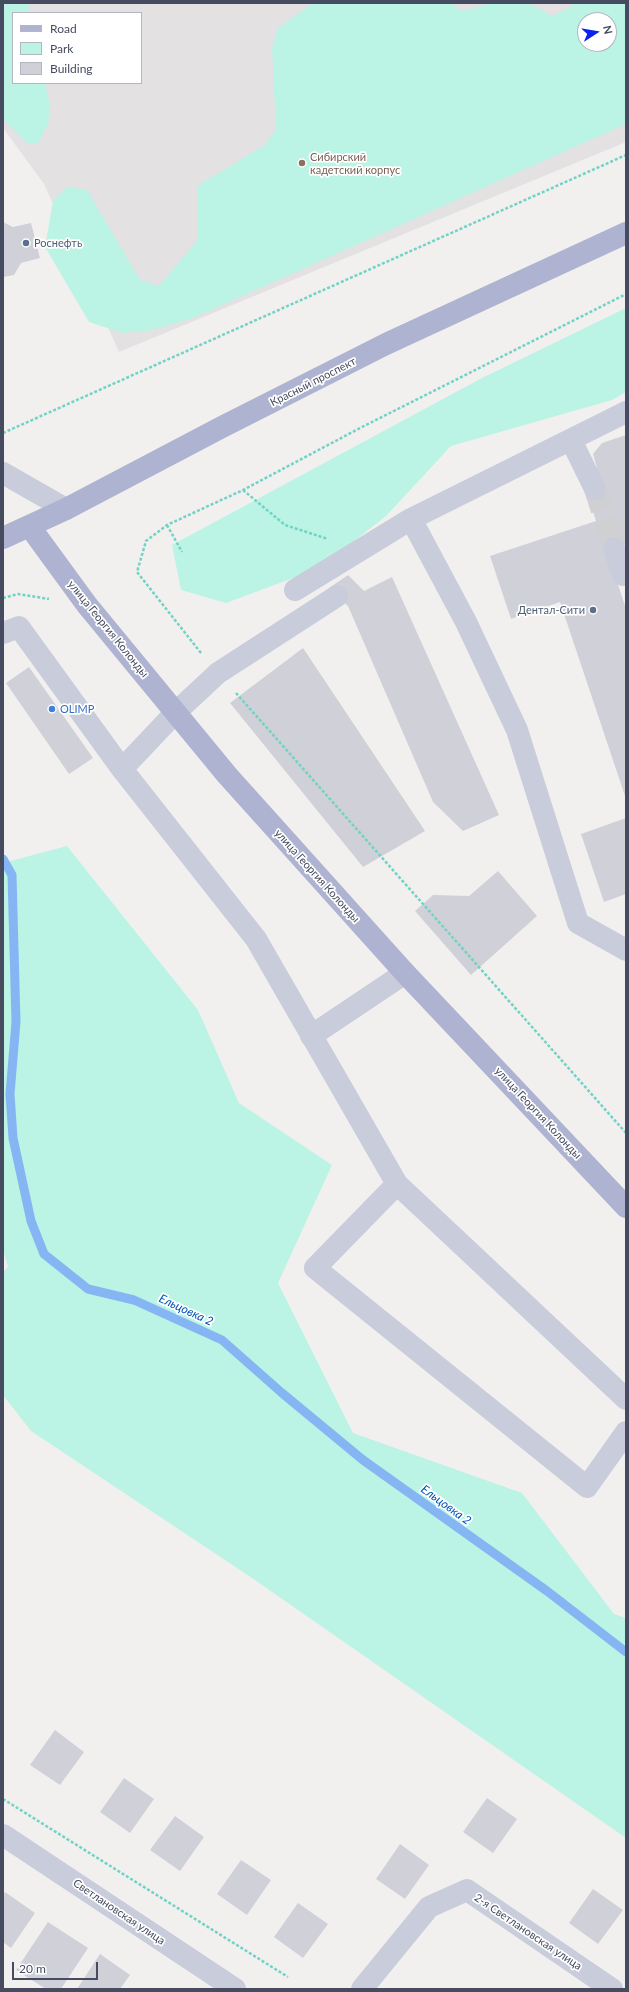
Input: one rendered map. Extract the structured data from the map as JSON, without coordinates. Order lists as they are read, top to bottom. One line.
{"streets":{"main road":["Красный проспект","улица Георгия Колонды"],"street":["Светлановская улица","2-я Светлановская улица"]},"crossings":[["Красный проспект","улица Георгия Колонды"]],"water":["Ельцовка 2"],"places":["Сибирский кадетский корпус","Роснефть","Дентал-Сити","OLIMP"],"legend":["Road","Park","Building"],"scale_bar":"20 m","north":"right"}
